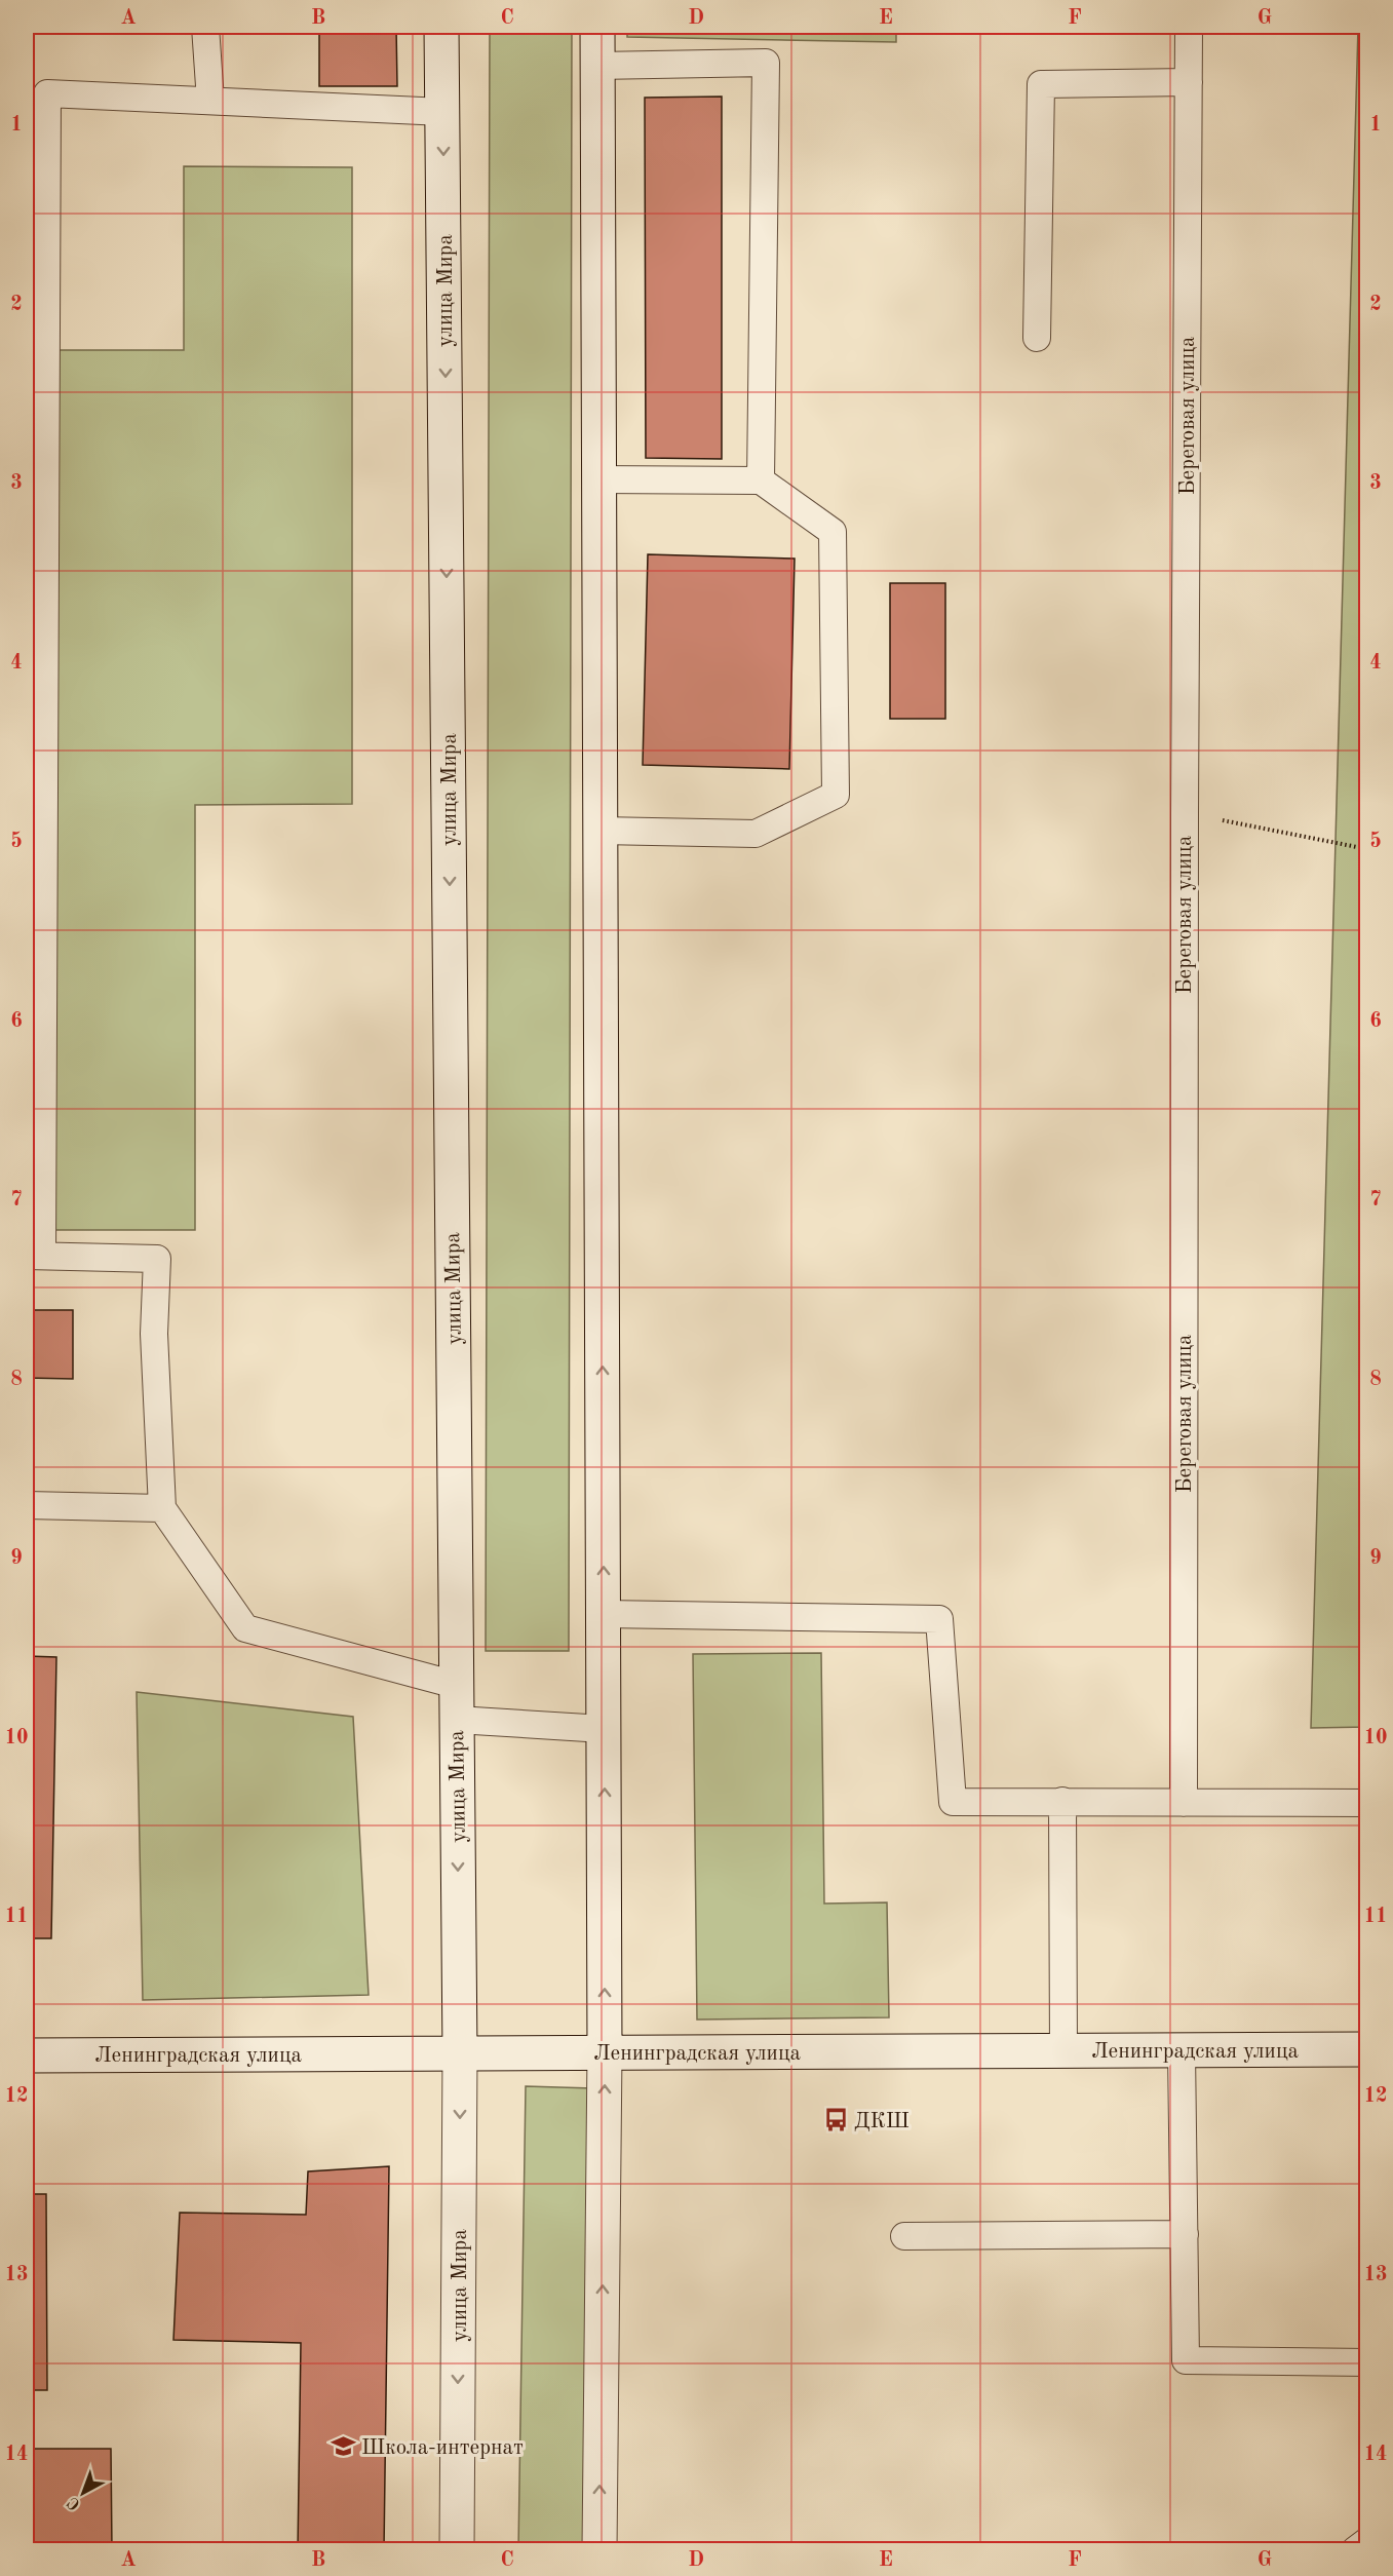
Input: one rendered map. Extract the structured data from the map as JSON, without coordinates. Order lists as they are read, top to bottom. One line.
{"streets":{"main road":["улица Мира","Ленинградская улица"],"lane":["Береговая улица"]},"crossings":[["улица Мира","Ленинградская улица"]],"places":{"bus stop":["ДКШ"],"school or university":["Школа-интернат"]},"north":"bottom left","grid":{"columns":["A","B","C","D","E","F","G"],"rows":["1","2","3","4","5","6","7","8","9","10","11","12","13","14"]}}
